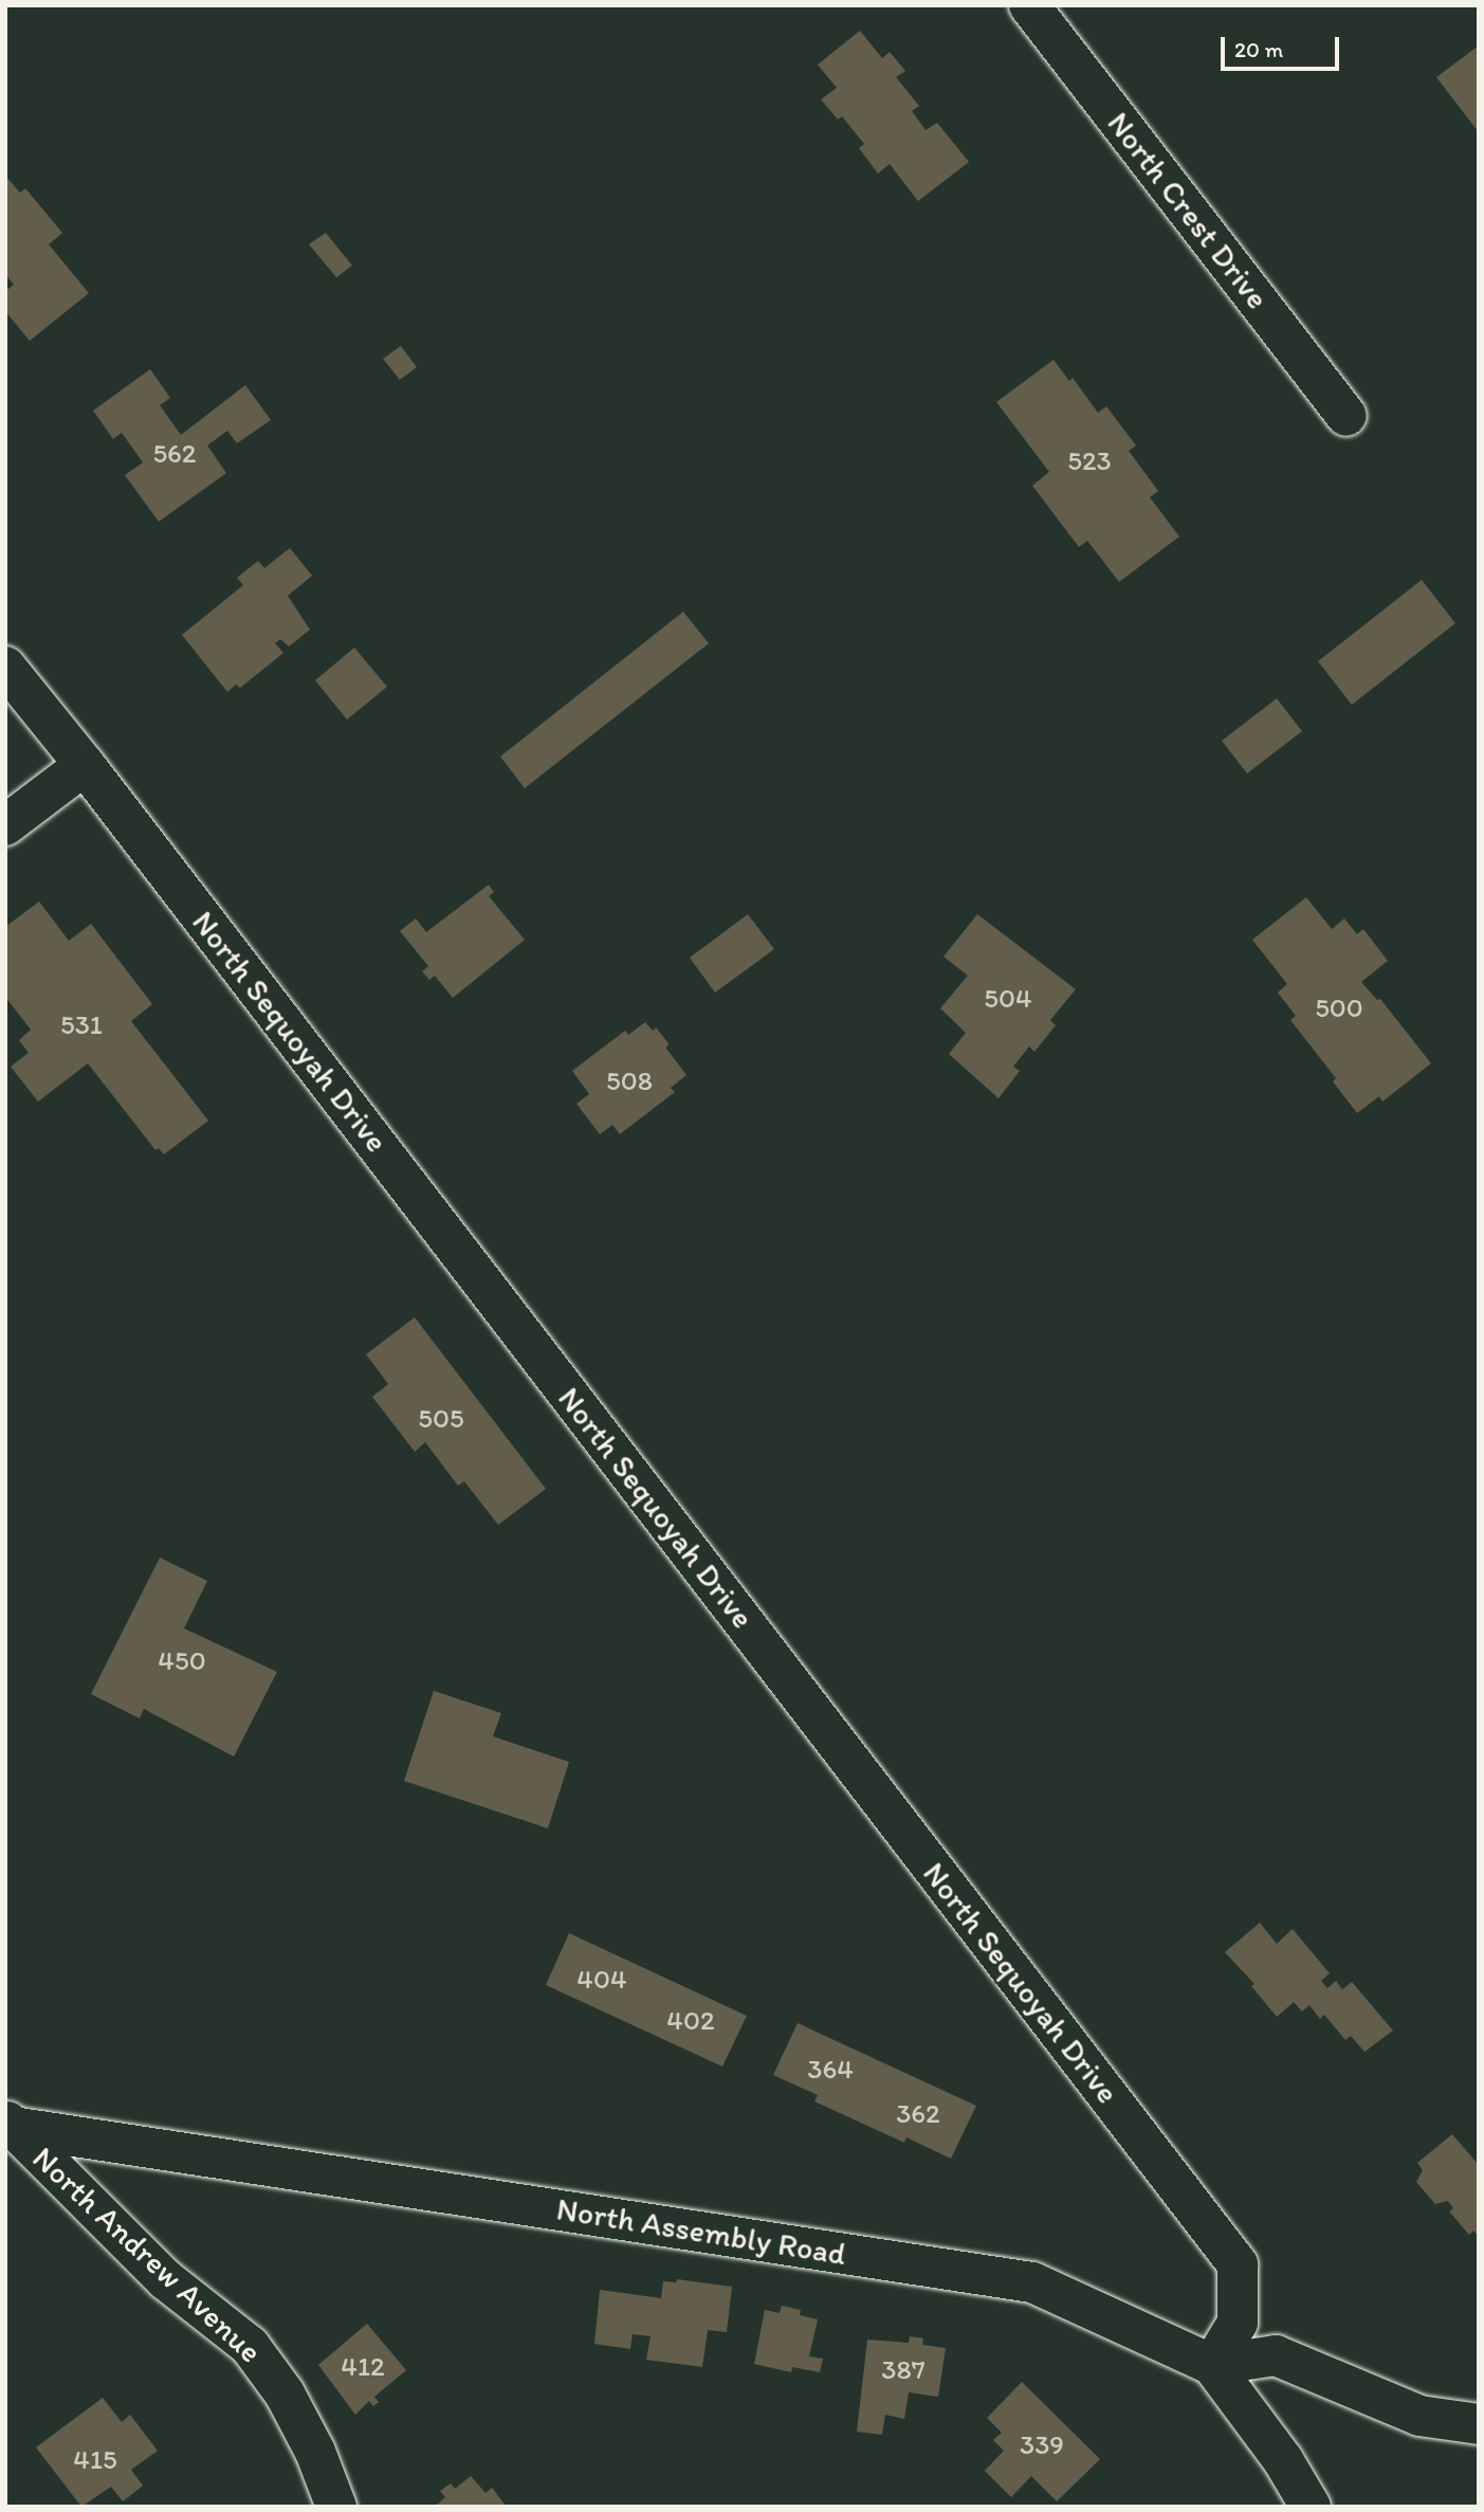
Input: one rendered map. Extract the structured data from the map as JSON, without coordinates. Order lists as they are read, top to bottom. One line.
{"streets":{"street":["North Crest Drive","North Sequoyah Drive","North Assembly Road","North Andrew Avenue"]},"crossings":[["North Sequoyah Drive","North Assembly Road"],["North Assembly Road","North Andrew Avenue"]],"house_numbers":["562","523","504","500","531","508","505","450","404","402","364","362","412","387","339","415"],"scale_bar":"20 m"}
